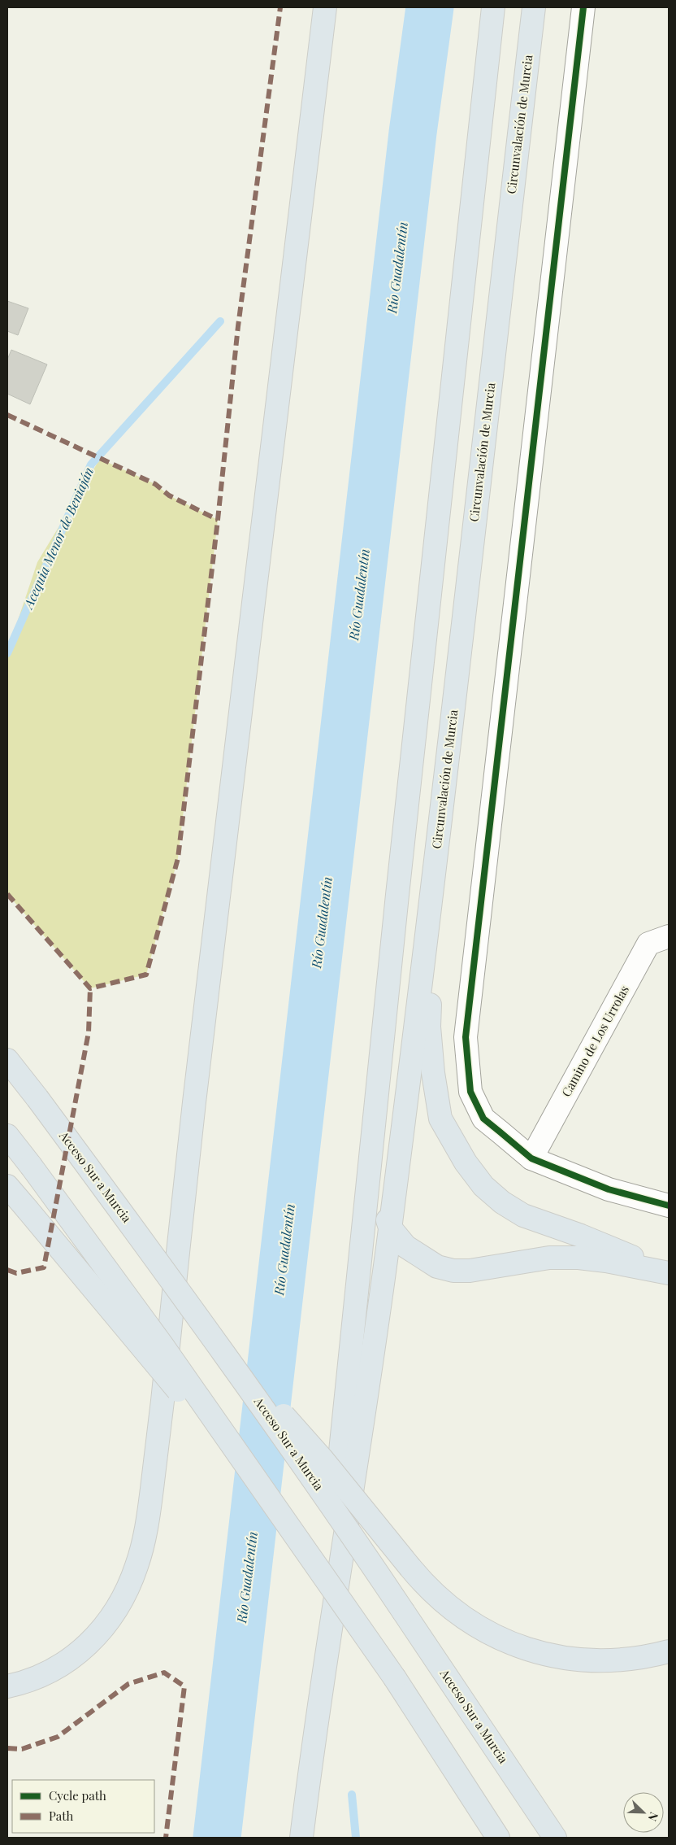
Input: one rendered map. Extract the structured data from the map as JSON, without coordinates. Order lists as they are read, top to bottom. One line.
{"streets":{"highway":["Circunvalación de Murcia","Acceso Sur a Murcia"],"street":["Camino de Los Urrolas"]},"water":["Río Guadalentín","Acequia Menor de Beniaján"],"legend":["Cycle path","Path"],"north":"bottom right"}
